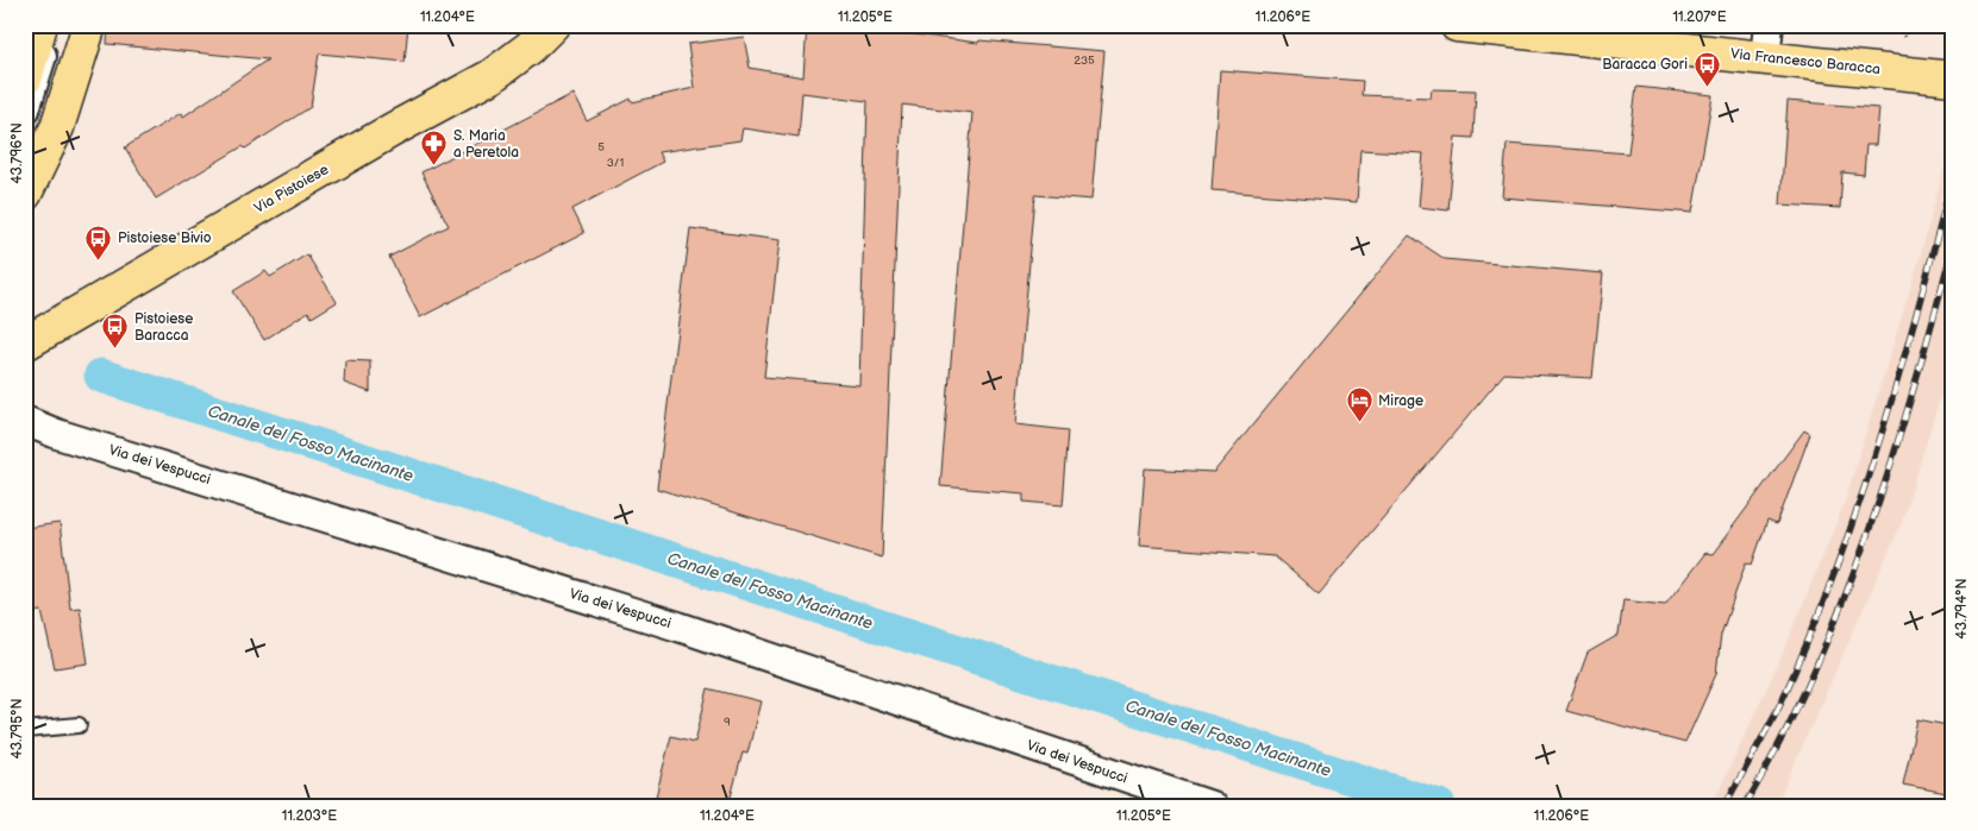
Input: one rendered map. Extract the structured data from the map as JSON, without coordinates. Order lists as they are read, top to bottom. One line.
{"streets":{"main road":["Via Francesco Baracca","Via Pistoiese"],"street":["Via dei Vespucci"]},"water":["Canale del Fosso Macinante"],"places":{"bus stop":["Baracca Gori","Pistoiese Bivio","Pistoiese Baracca"],"pharmacy":["S. Maria a Peretola"],"hotel":["Mirage"]},"house_numbers":["235","5","3/1","9"],"coordinates":["11.204°E","11.205°E","11.206°E","11.207°E","43.796°N","43.794°N","43.795°N","11.203°E"]}
